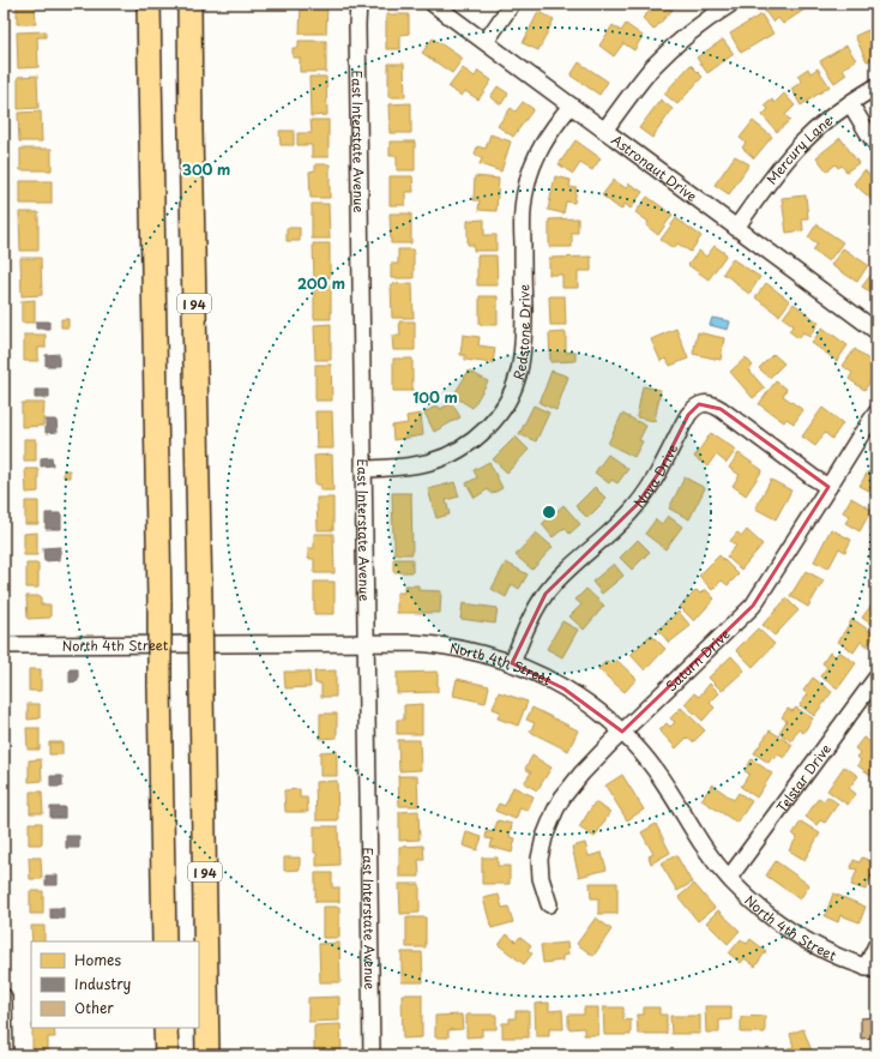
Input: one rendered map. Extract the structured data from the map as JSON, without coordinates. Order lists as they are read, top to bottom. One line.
{"streets":{"highway":["I 94"],"street":["East Interstate Avenue","Mercury Lane","Astronaut Drive","Redstone Drive","Nova Drive","North 4th Street","Saturn Drive","Telstar Drive"]},"crossings":[["East Interstate Avenue","Redstone Drive"],["East Interstate Avenue","North 4th Street"],["Mercury Lane","Astronaut Drive"],["Astronaut Drive","Redstone Drive"],["Nova Drive","North 4th Street"],["Nova Drive","Saturn Drive"],["North 4th Street","Saturn Drive"],["North 4th Street","Telstar Drive"]],"legend":["Homes","Industry","Other"],"rings":["300 m","200 m","100 m"]}
